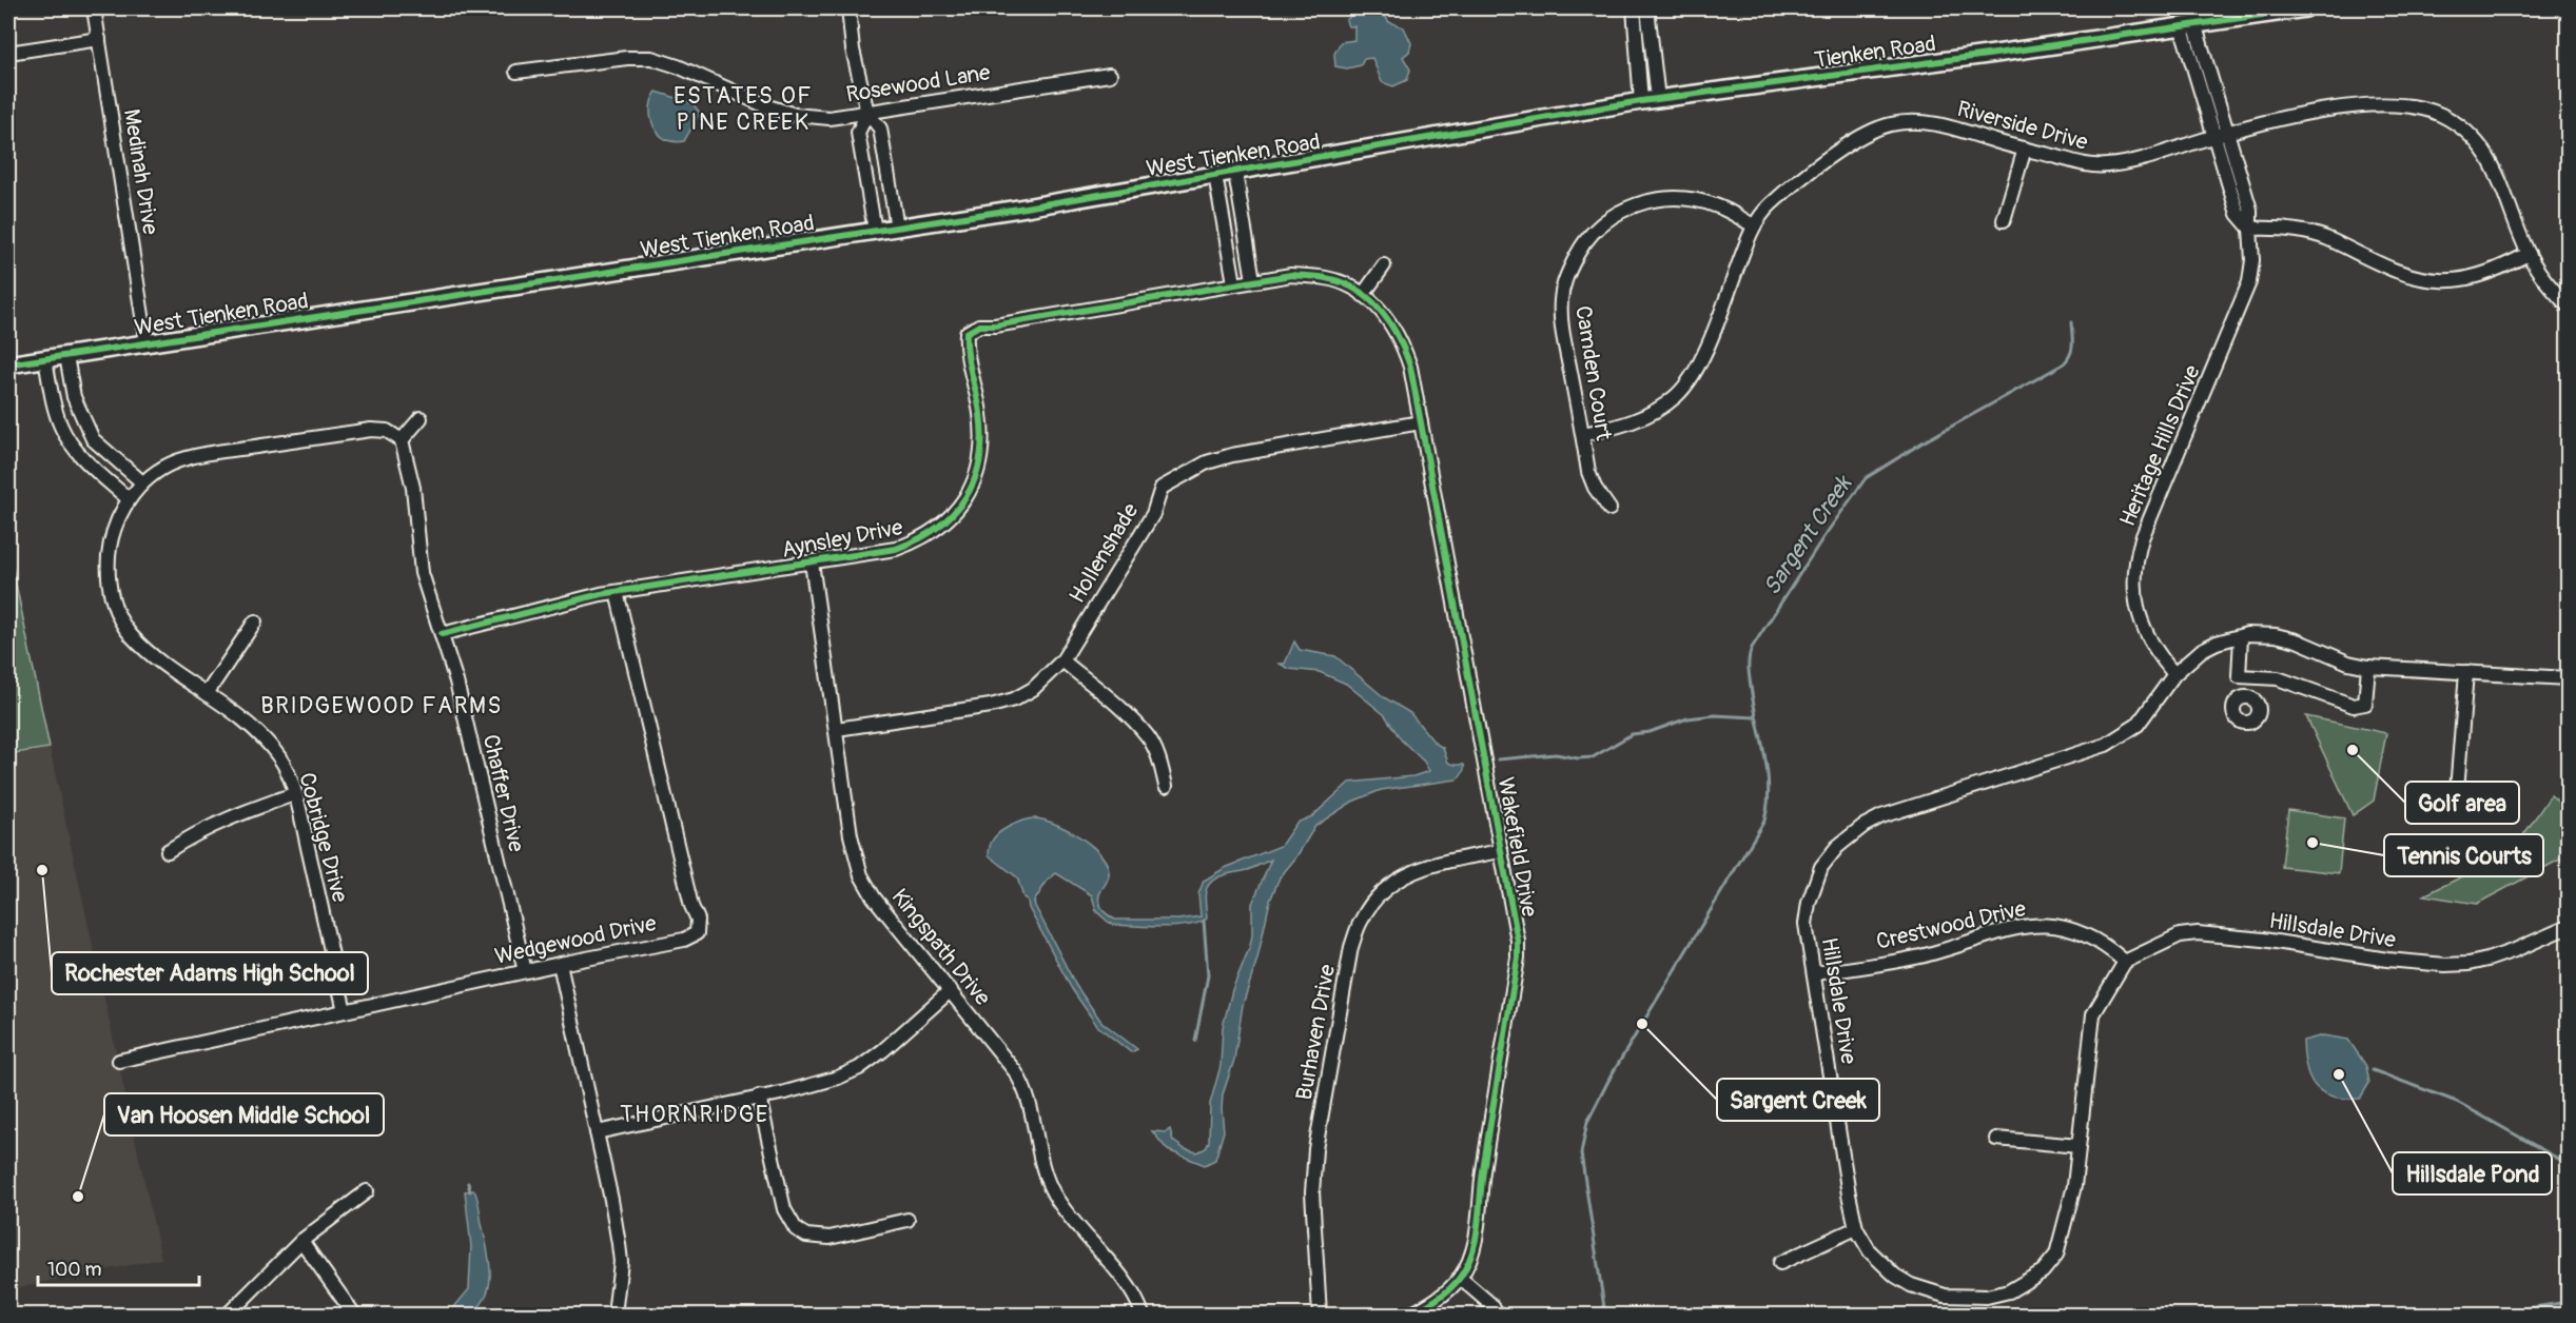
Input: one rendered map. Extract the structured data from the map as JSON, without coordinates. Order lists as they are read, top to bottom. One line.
{"streets":{"street":["Tienken Road","Rosewood Lane","Riverside Drive","West Tienken Road","Medinah Drive","Camden Court","Heritage Hills Drive","Aynsley Drive","Hollenshade","Chaffer Drive","Cobridge Drive","Wakefield Drive","Crestwood Drive","Hillsdale Drive","Wedgewood Drive","Kingspath Drive","Burhaven Drive"]},"crossings":[["Tienken Road","West Tienken Road"],["Tienken Road","Heritage Hills Drive"],["Riverside Drive","Camden Court"],["Riverside Drive","Heritage Hills Drive"],["West Tienken Road","Medinah Drive"],["Heritage Hills Drive","Hillsdale Drive"],["Aynsley Drive","Chaffer Drive"],["Aynsley Drive","Wakefield Drive"],["Aynsley Drive","Wedgewood Drive"],["Aynsley Drive","Kingspath Drive"],["Hollenshade","Wakefield Drive"],["Hollenshade","Kingspath Drive"],["Chaffer Drive","Wedgewood Drive"],["Cobridge Drive","Wedgewood Drive"],["Wakefield Drive","Burhaven Drive"],["Crestwood Drive","Hillsdale Drive"]],"districts":["ESTATES OF PINE CREEK","BRIDGEWOOD FARMS","THORNRIDGE"],"water":["Sargent Creek"],"places":["Golf area","Tennis Courts","Rochester Adams High School","Sargent Creek","Hillsdale Pond","Van Hoosen Middle School"],"scale_bar":"100 m"}
